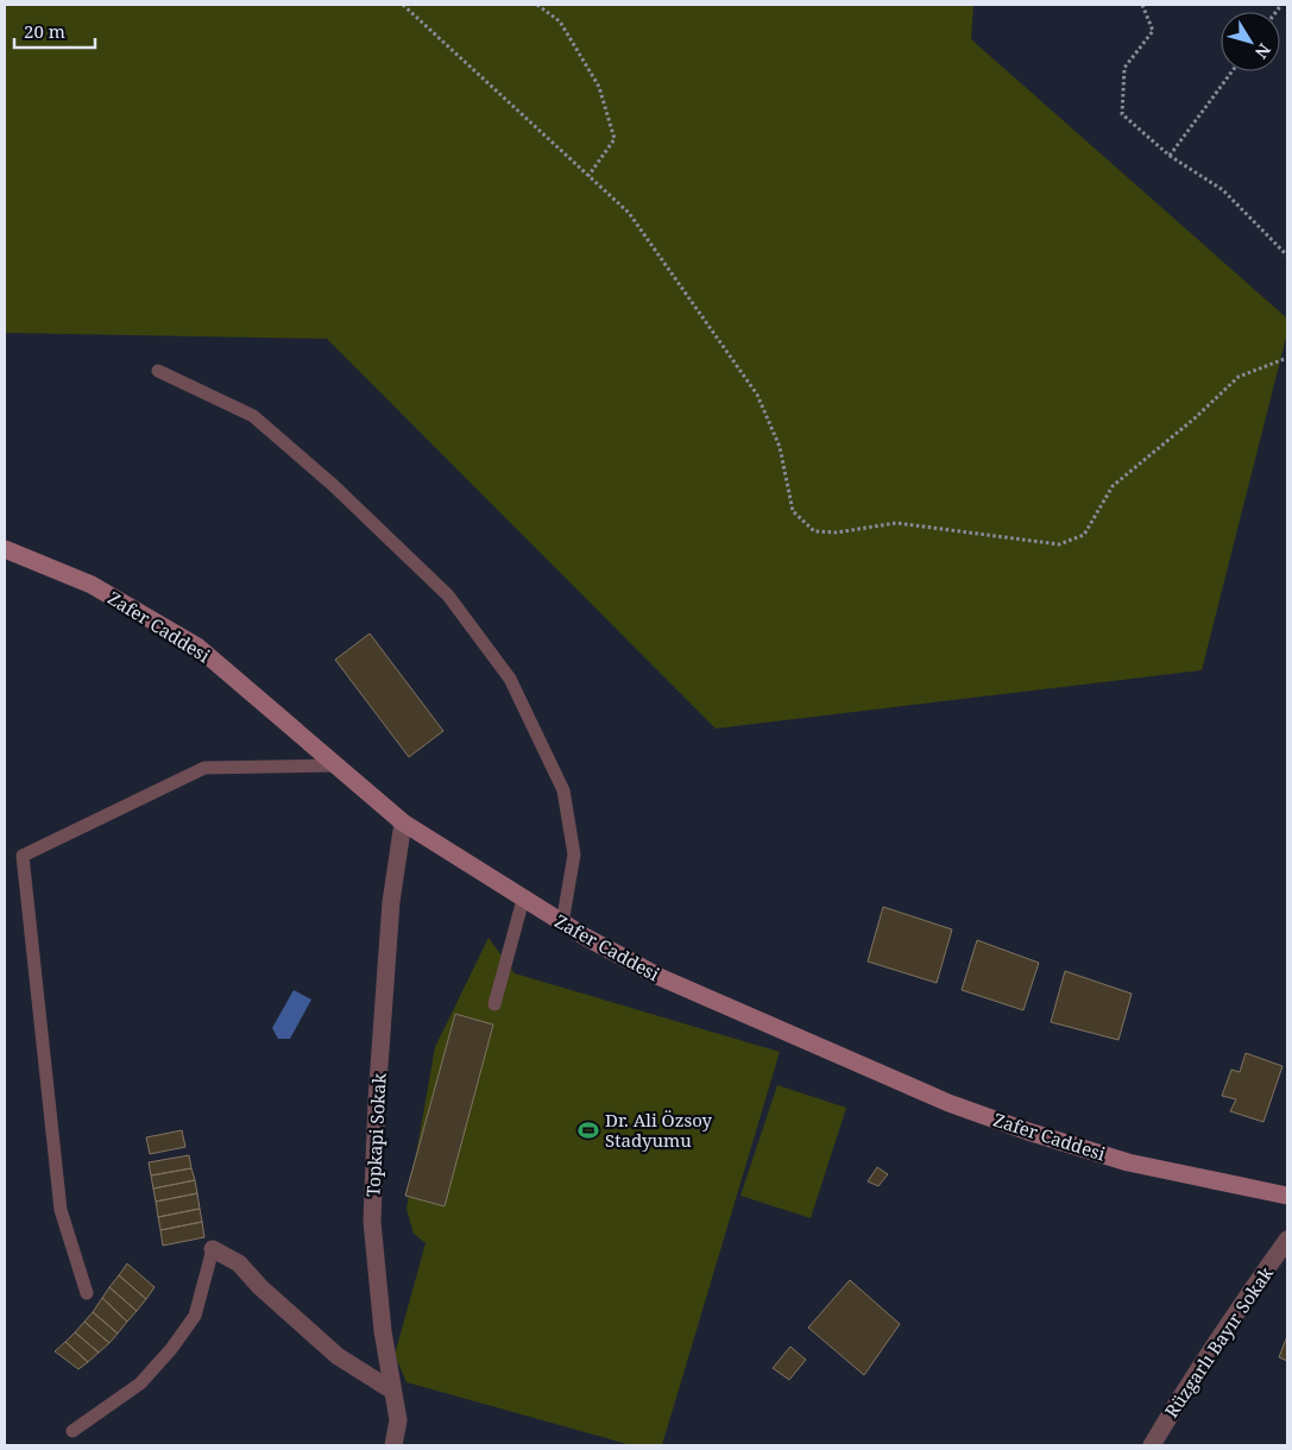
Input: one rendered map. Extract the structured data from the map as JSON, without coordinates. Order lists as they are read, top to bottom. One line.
{"streets":{"street":["Zafer Caddesi","Topkapi Sokak","Rüzgarlı Bayır Sokak"]},"crossings":[["Zafer Caddesi","Topkapi Sokak"]],"places":{"sports":["Dr. Ali Özsoy Stadyumu"]},"scale_bar":"20 m","north":"bottom right"}
